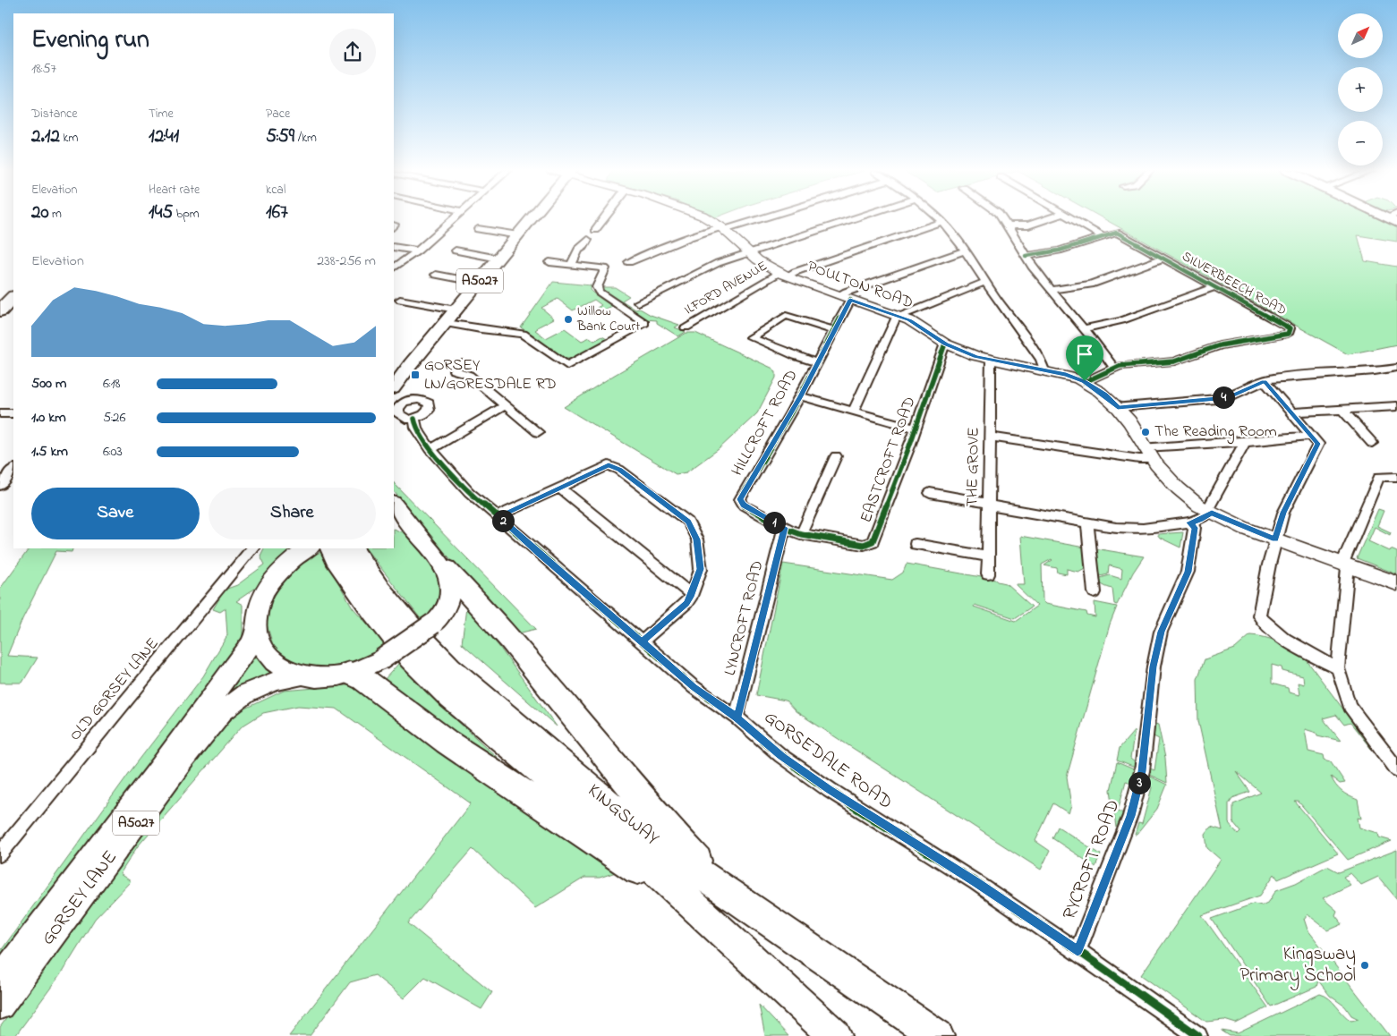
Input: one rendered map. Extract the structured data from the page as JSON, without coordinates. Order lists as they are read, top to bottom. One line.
{"streets":{"highway":["KINGSWAY"],"main road":["A5027","POULTON ROAD","GORSEY LANE"],"street":["SILVERBEECH ROAD","ILFORD AVENUE","HILLCROFT ROAD","EASTCROFT ROAD","THE GROVE","LYNCROFT ROAD","OLD GORSEY LANE","GORSEDALE ROAD","RYCROFT ROAD"]},"crossings":[["POULTON ROAD","ILFORD AVENUE"],["POULTON ROAD","HILLCROFT ROAD"],["POULTON ROAD","EASTCROFT ROAD"],["POULTON ROAD","THE GROVE"],["HILLCROFT ROAD","EASTCROFT ROAD"],["HILLCROFT ROAD","LYNCROFT ROAD"],["LYNCROFT ROAD","GORSEDALE ROAD"],["GORSEDALE ROAD","RYCROFT ROAD"]],"places":{"other":["Willow Bank Court","The Reading Room","Kingsway Primary School"],"transit":["GORSEY LN/GORESDALE RD"]},"north":"top right","page":{"map_buttons":["+","−"],"heading":["Evening run","18:57"],"stats":[["Distance","2.12 km"],["Time","12:41"],["Pace","5:59 /km"],["Elevation","20 m"],["Heart rate","145 bpm"],["kcal","167"]],"chart":["Elevation","238–256 m"],"list":[{"name":"500 m","note":"6:18"},{"name":"1.0 km","note":"5:26"},{"name":"1.5 km","note":"6:03"}],"pins":["4","2","1","3"],"buttons":["Save","Share"]}}
